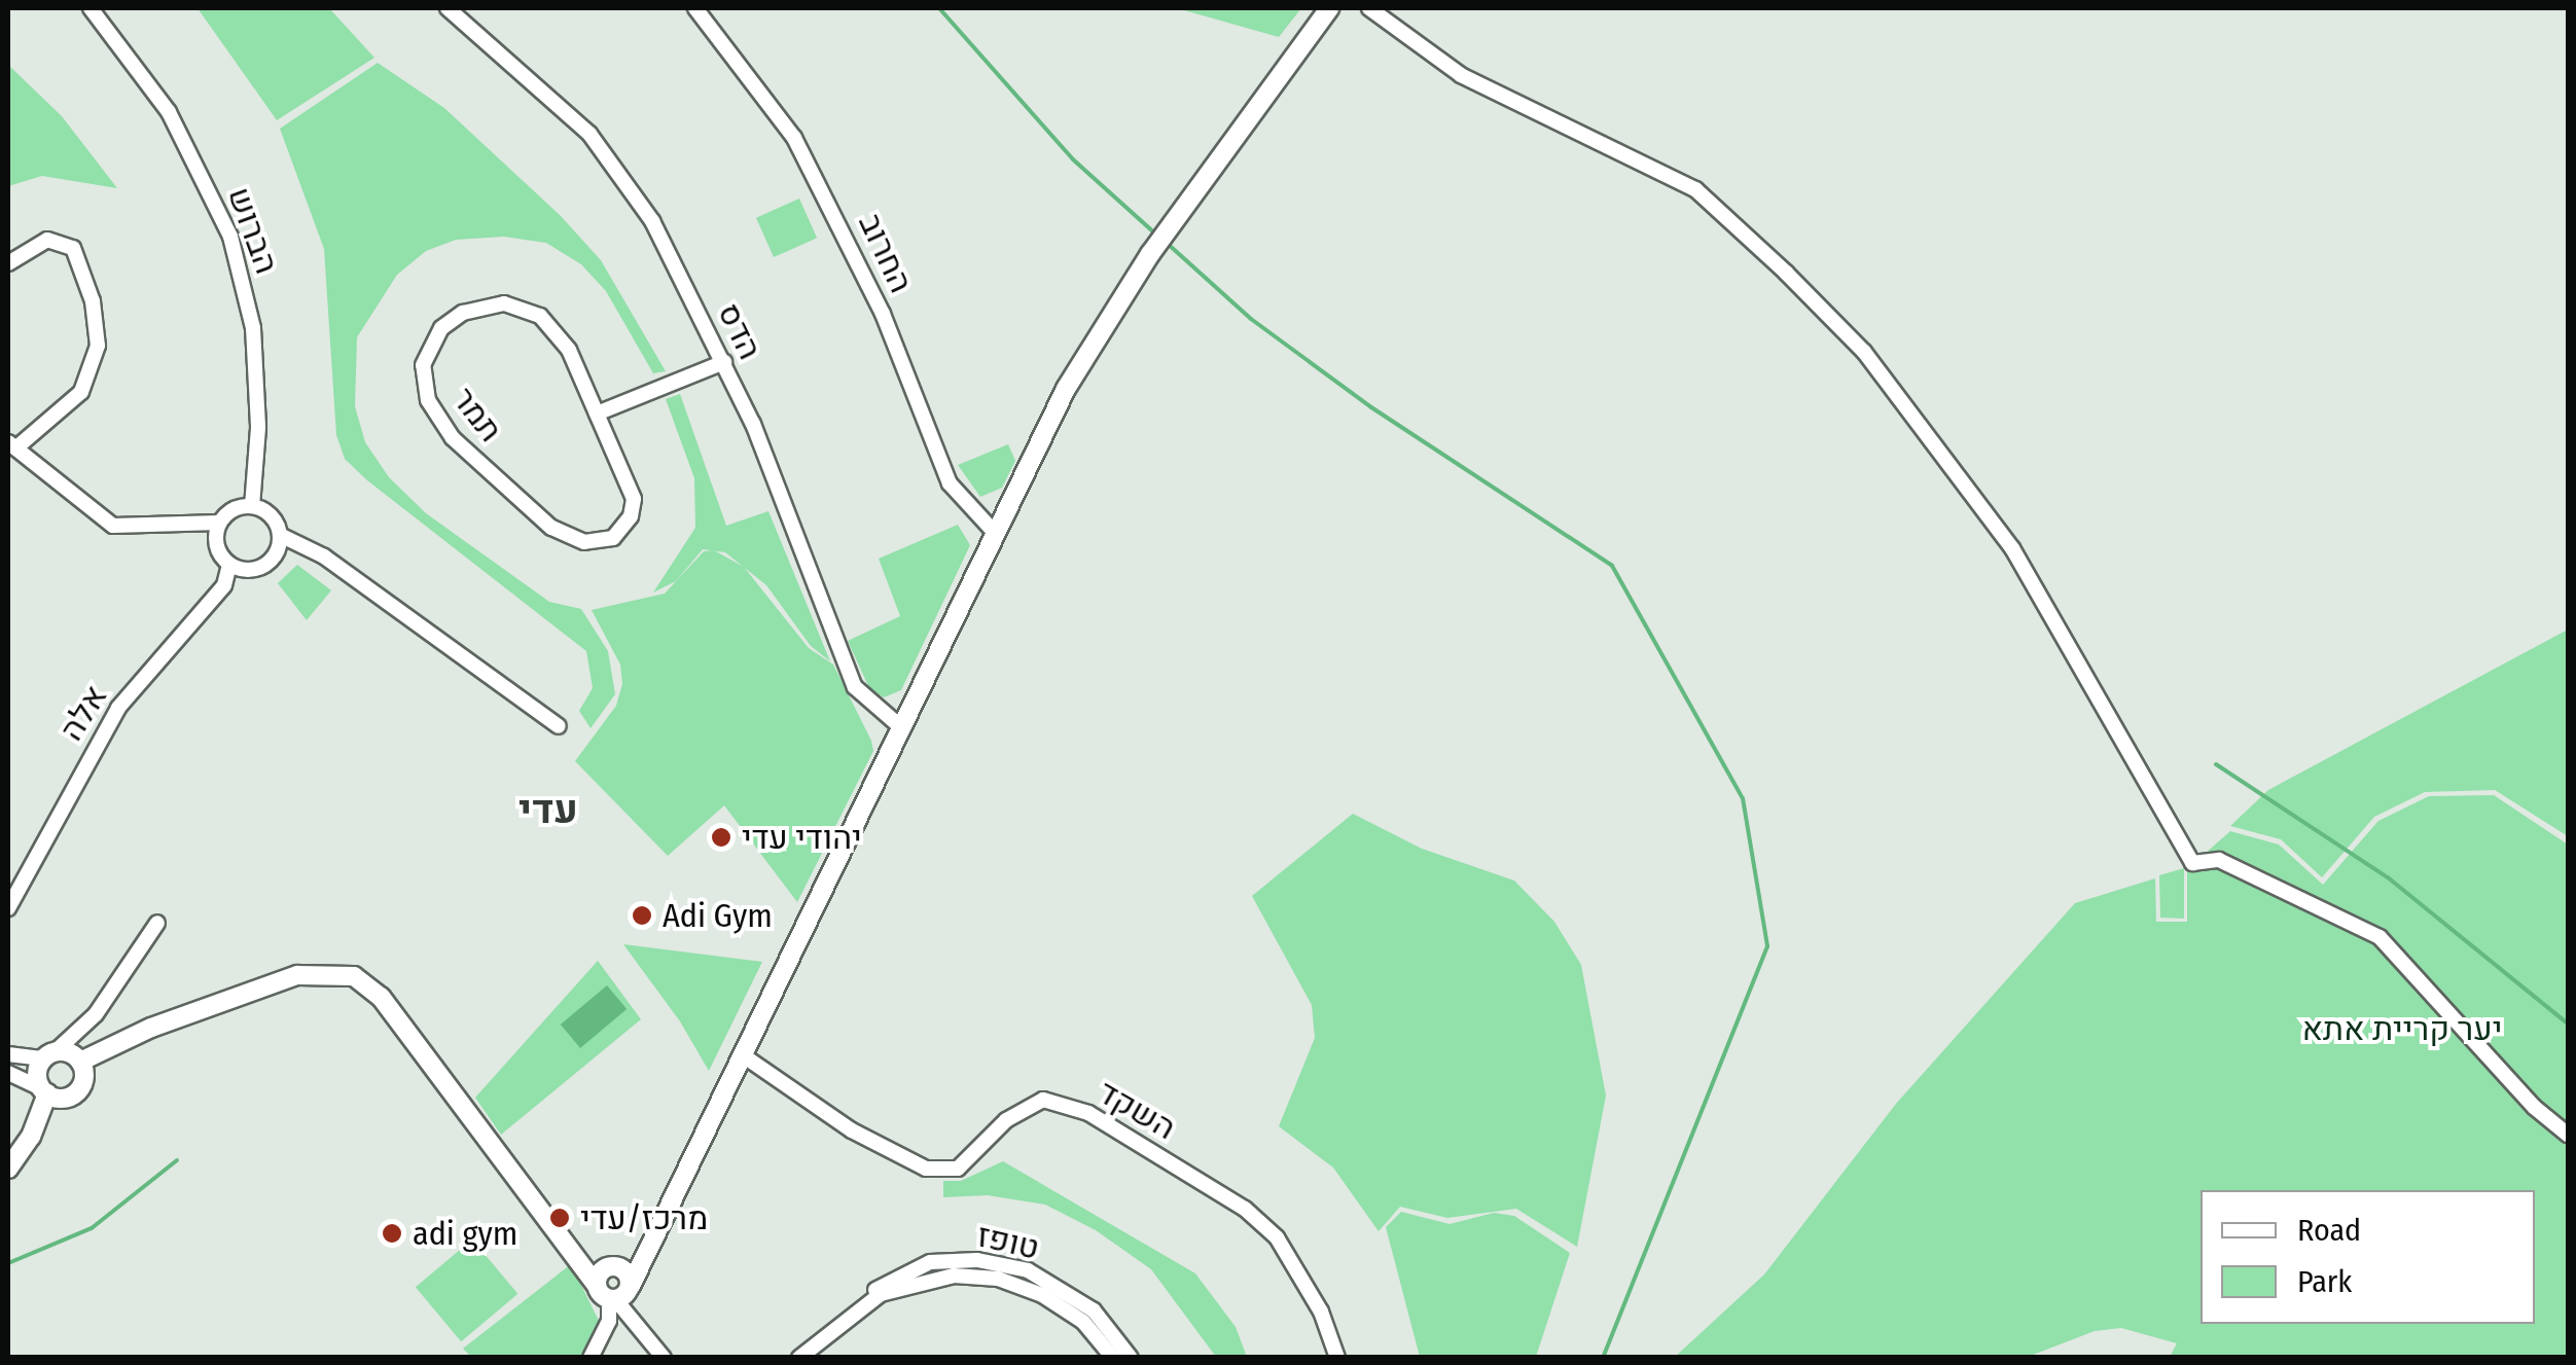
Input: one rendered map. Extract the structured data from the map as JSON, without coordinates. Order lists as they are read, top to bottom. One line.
{"streets":{"street":["הברוש","החרוב","הדס","תמר","אלה","השקד","טופז"]},"crossings":[["הברוש","אלה"]],"districts":["עדי"],"parks":["יער קריית אתא"],"places":["יהודי עדי","Adi Gym","מרכז/עדי","adi gym"],"legend":["Road","Park"]}
